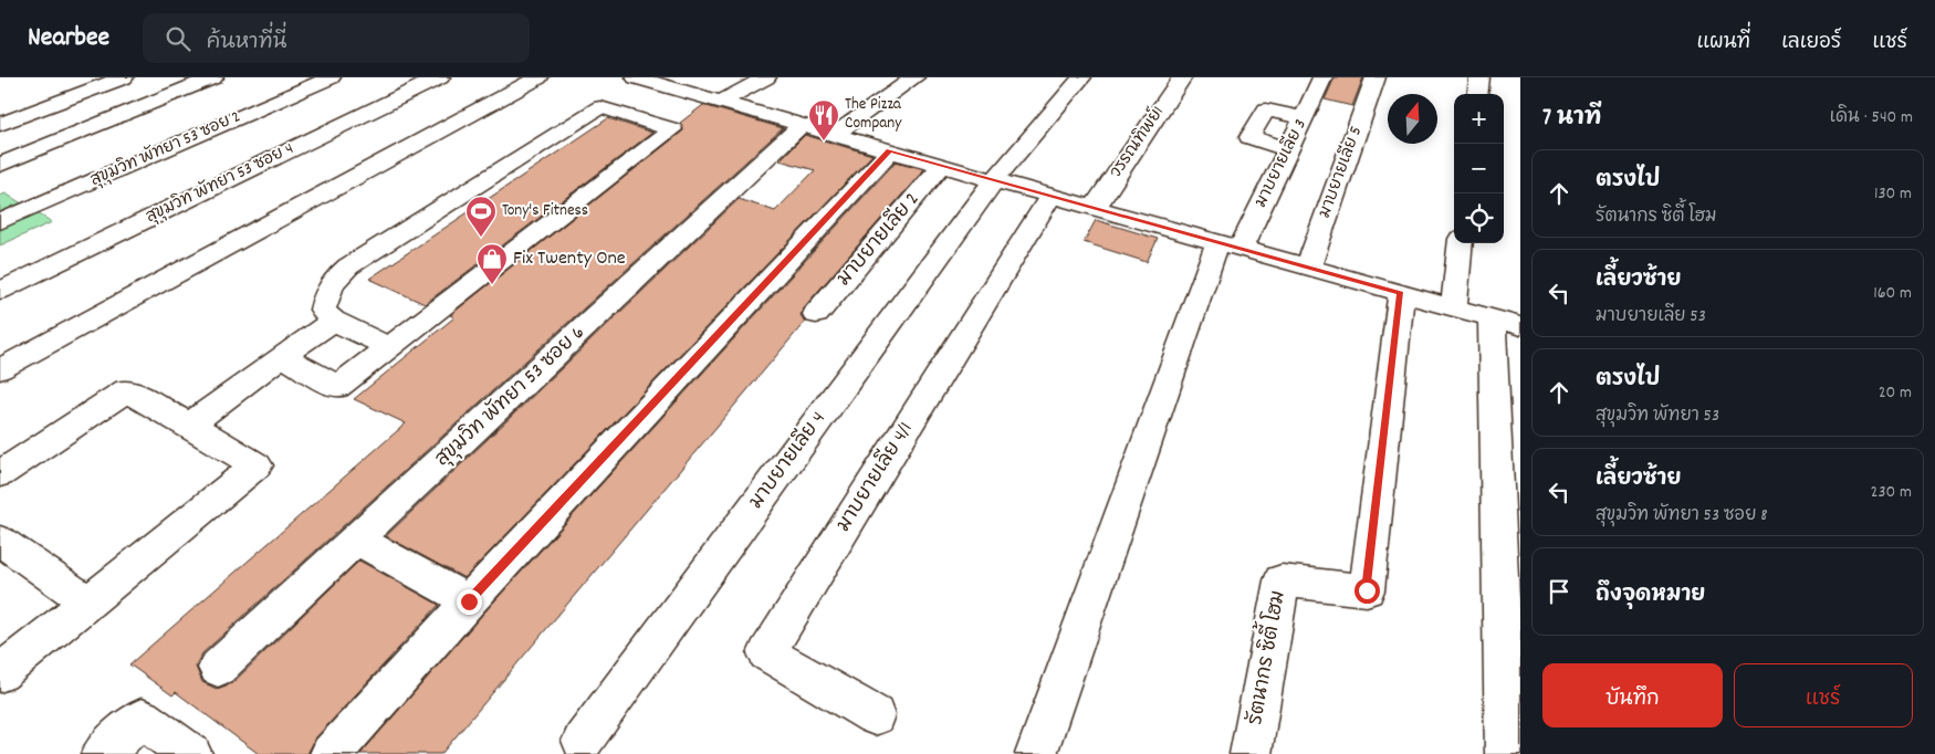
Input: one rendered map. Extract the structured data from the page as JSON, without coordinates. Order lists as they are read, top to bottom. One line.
{"streets":{"street":["วรรณทิพย์1","สุขุมวิท พัทยา 53 ซอย 2","มาบยายเลีย 3","มาบยายเลีย 5","สุขุมวิท พัทยา 53 ซอย 4","มาบยายเลีย 2","สุขุมวิท พัทยา 53 ซอย 6","มาบยายเลีย 4","มาบยายเลีย 4/1","รัตนากร ซิตี้ โฮม"]},"places":{"restaurant":["The Pizza Company"],"sports":["Tony's Fitness"],"shop":["Fix Twenty One"]},"north":"top","page":{"header":"Nearbee","search":"ค้นหาที่นี่","nav":["แผนที่","เลเยอร์","แชร์"],"heading":["7 นาที","เดิน · 540 m"],"map_buttons":["+","−"],"list":[["ตรงไป","รัตนากร ซิตี้ โฮม","130 m"],["เลี้ยวซ้าย","มาบยายเลีย 53","160 m"],["ตรงไป","สุขุมวิท พัทยา 53","20 m"],["เลี้ยวซ้าย","สุขุมวิท พัทยา 53 ซอย 8","230 m"],"ถึงจุดหมาย"],"buttons":["บันทึก","แชร์"]}}
